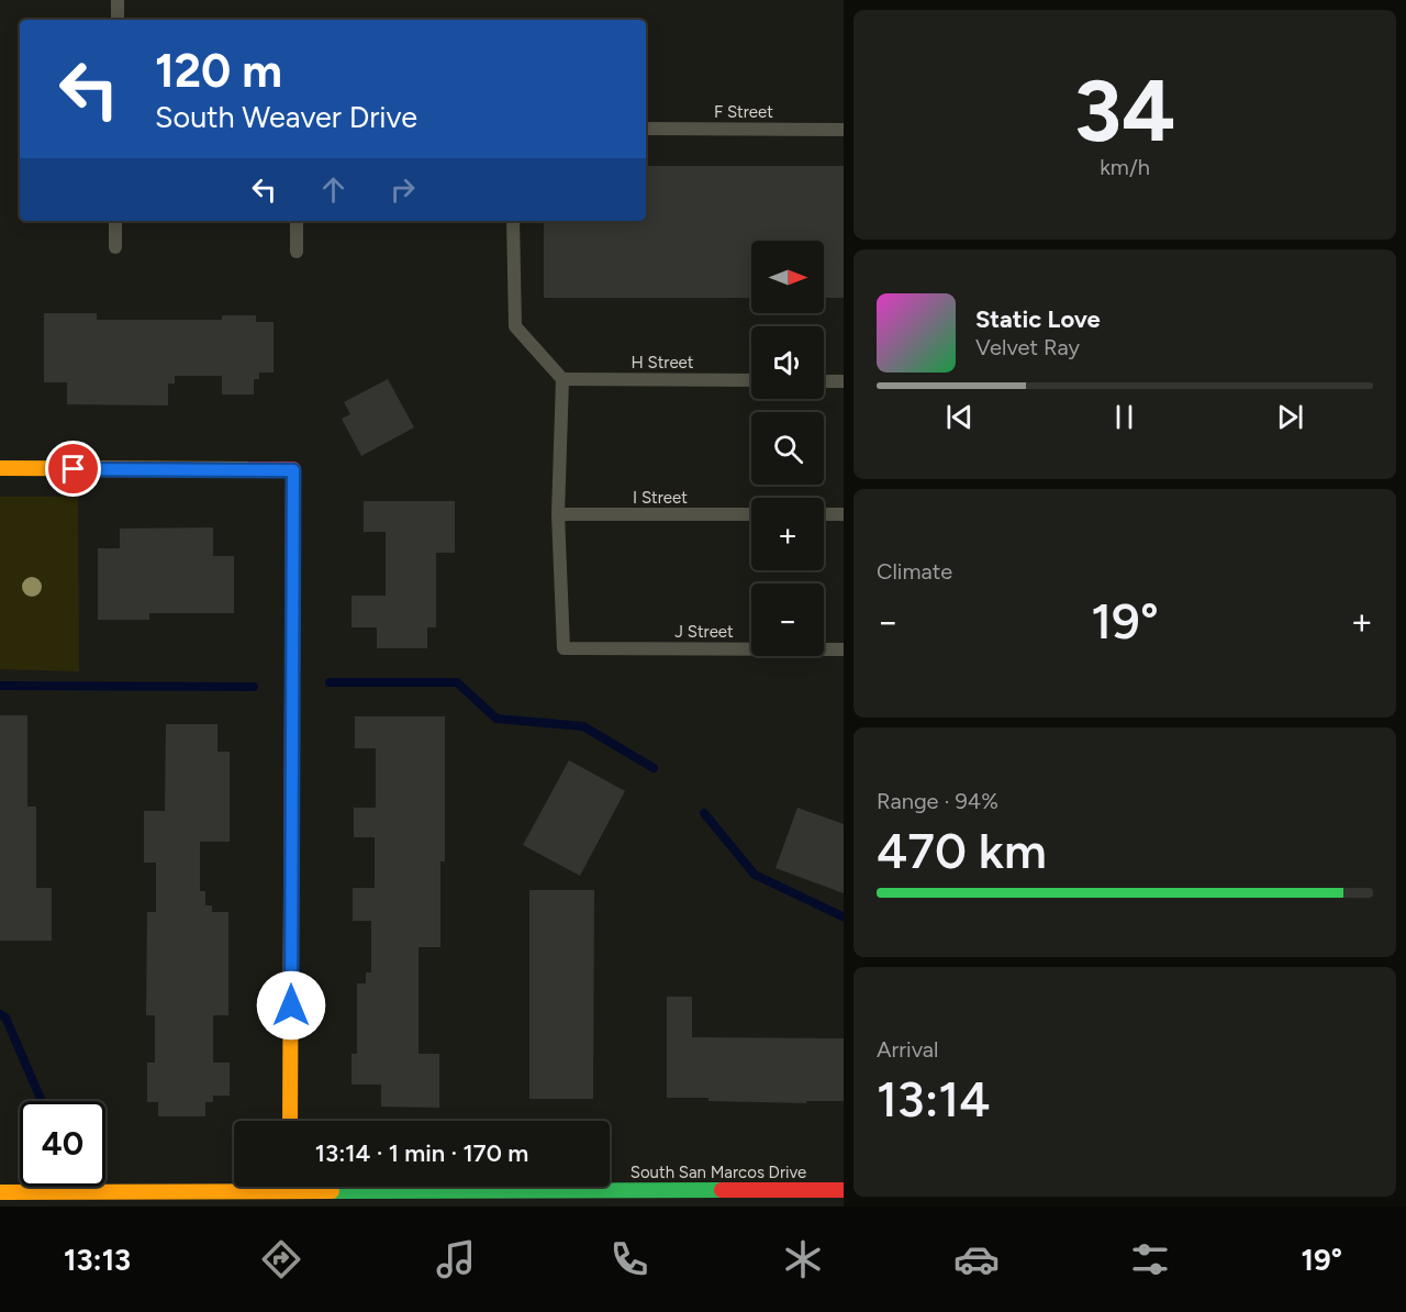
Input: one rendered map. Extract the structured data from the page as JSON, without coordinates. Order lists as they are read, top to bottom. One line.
{"streets":{"street":["South San Marcos Drive"],"lane":["F Street","H Street","I Street","J Street"]},"crossings":[["I Street","J Street"]],"north":"right","page":{"tile":[["34","km/h"],"Climate",["Range · 94%","470 km"],["Arrival","13:14"]],"turn":["120 m","South Weaver Drive"],"map_buttons":["+","−"],"song":["Static Love","Velvet Ray"],"heat":["−","19°","+"],"limit":"40","trip":"13:14 · 1 min · 170 m","tabs":["13:13","19°"]}}
